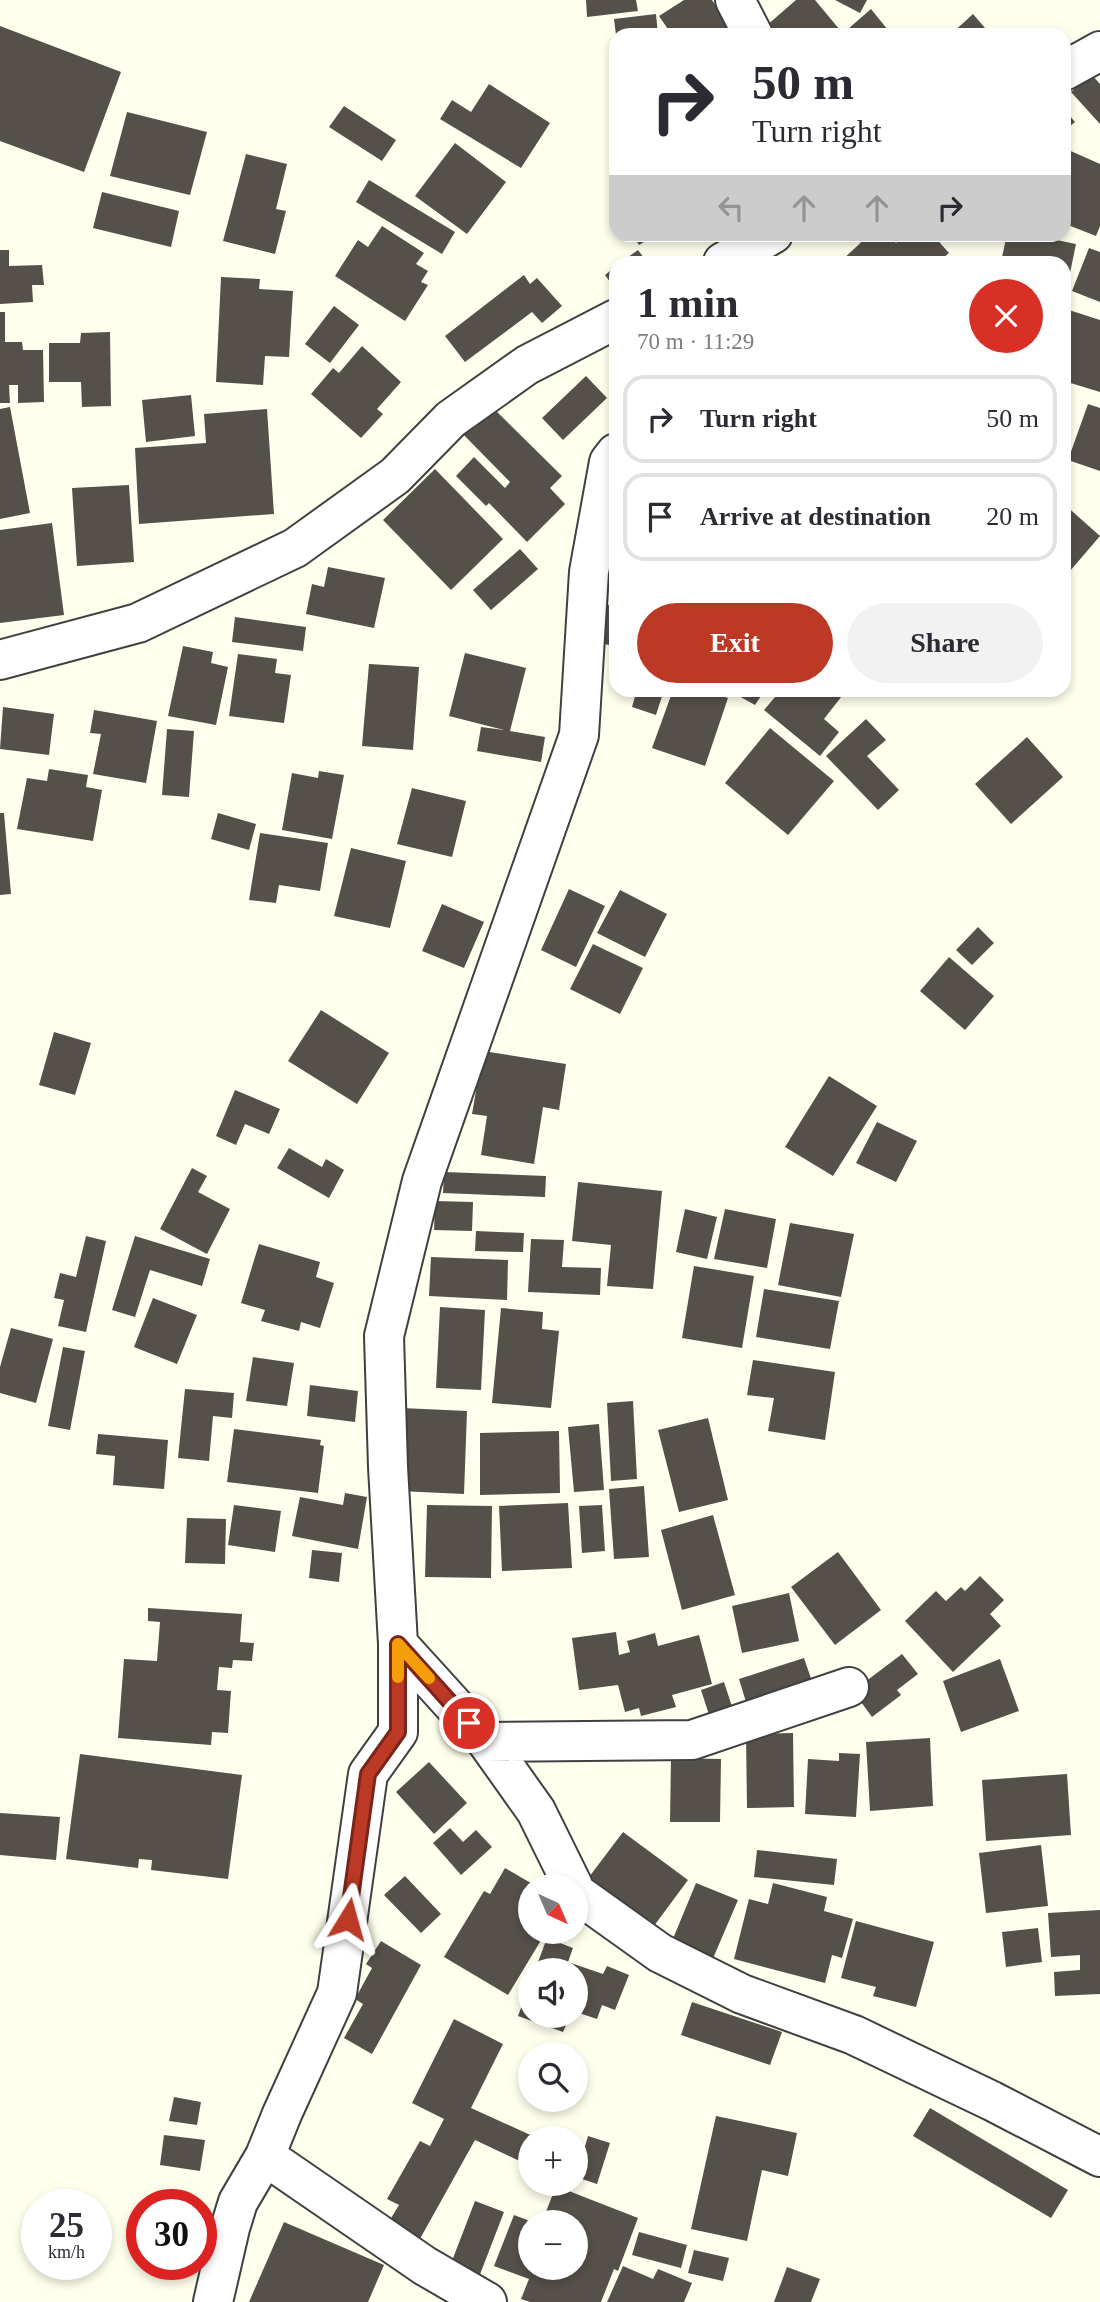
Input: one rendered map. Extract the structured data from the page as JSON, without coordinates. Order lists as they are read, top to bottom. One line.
{"north":"bottom right","page":{"turn":["50 m","Turn right"],"heading":["1 min","70 m · 11:29"],"list":[{"name":"Turn right","value":"50 m"},{"name":"Arrive at destination","value":"20 m"}],"buttons":["Exit","Share"],"map_buttons":["+","−"],"speed":"25 km/h","limit":"30"}}
